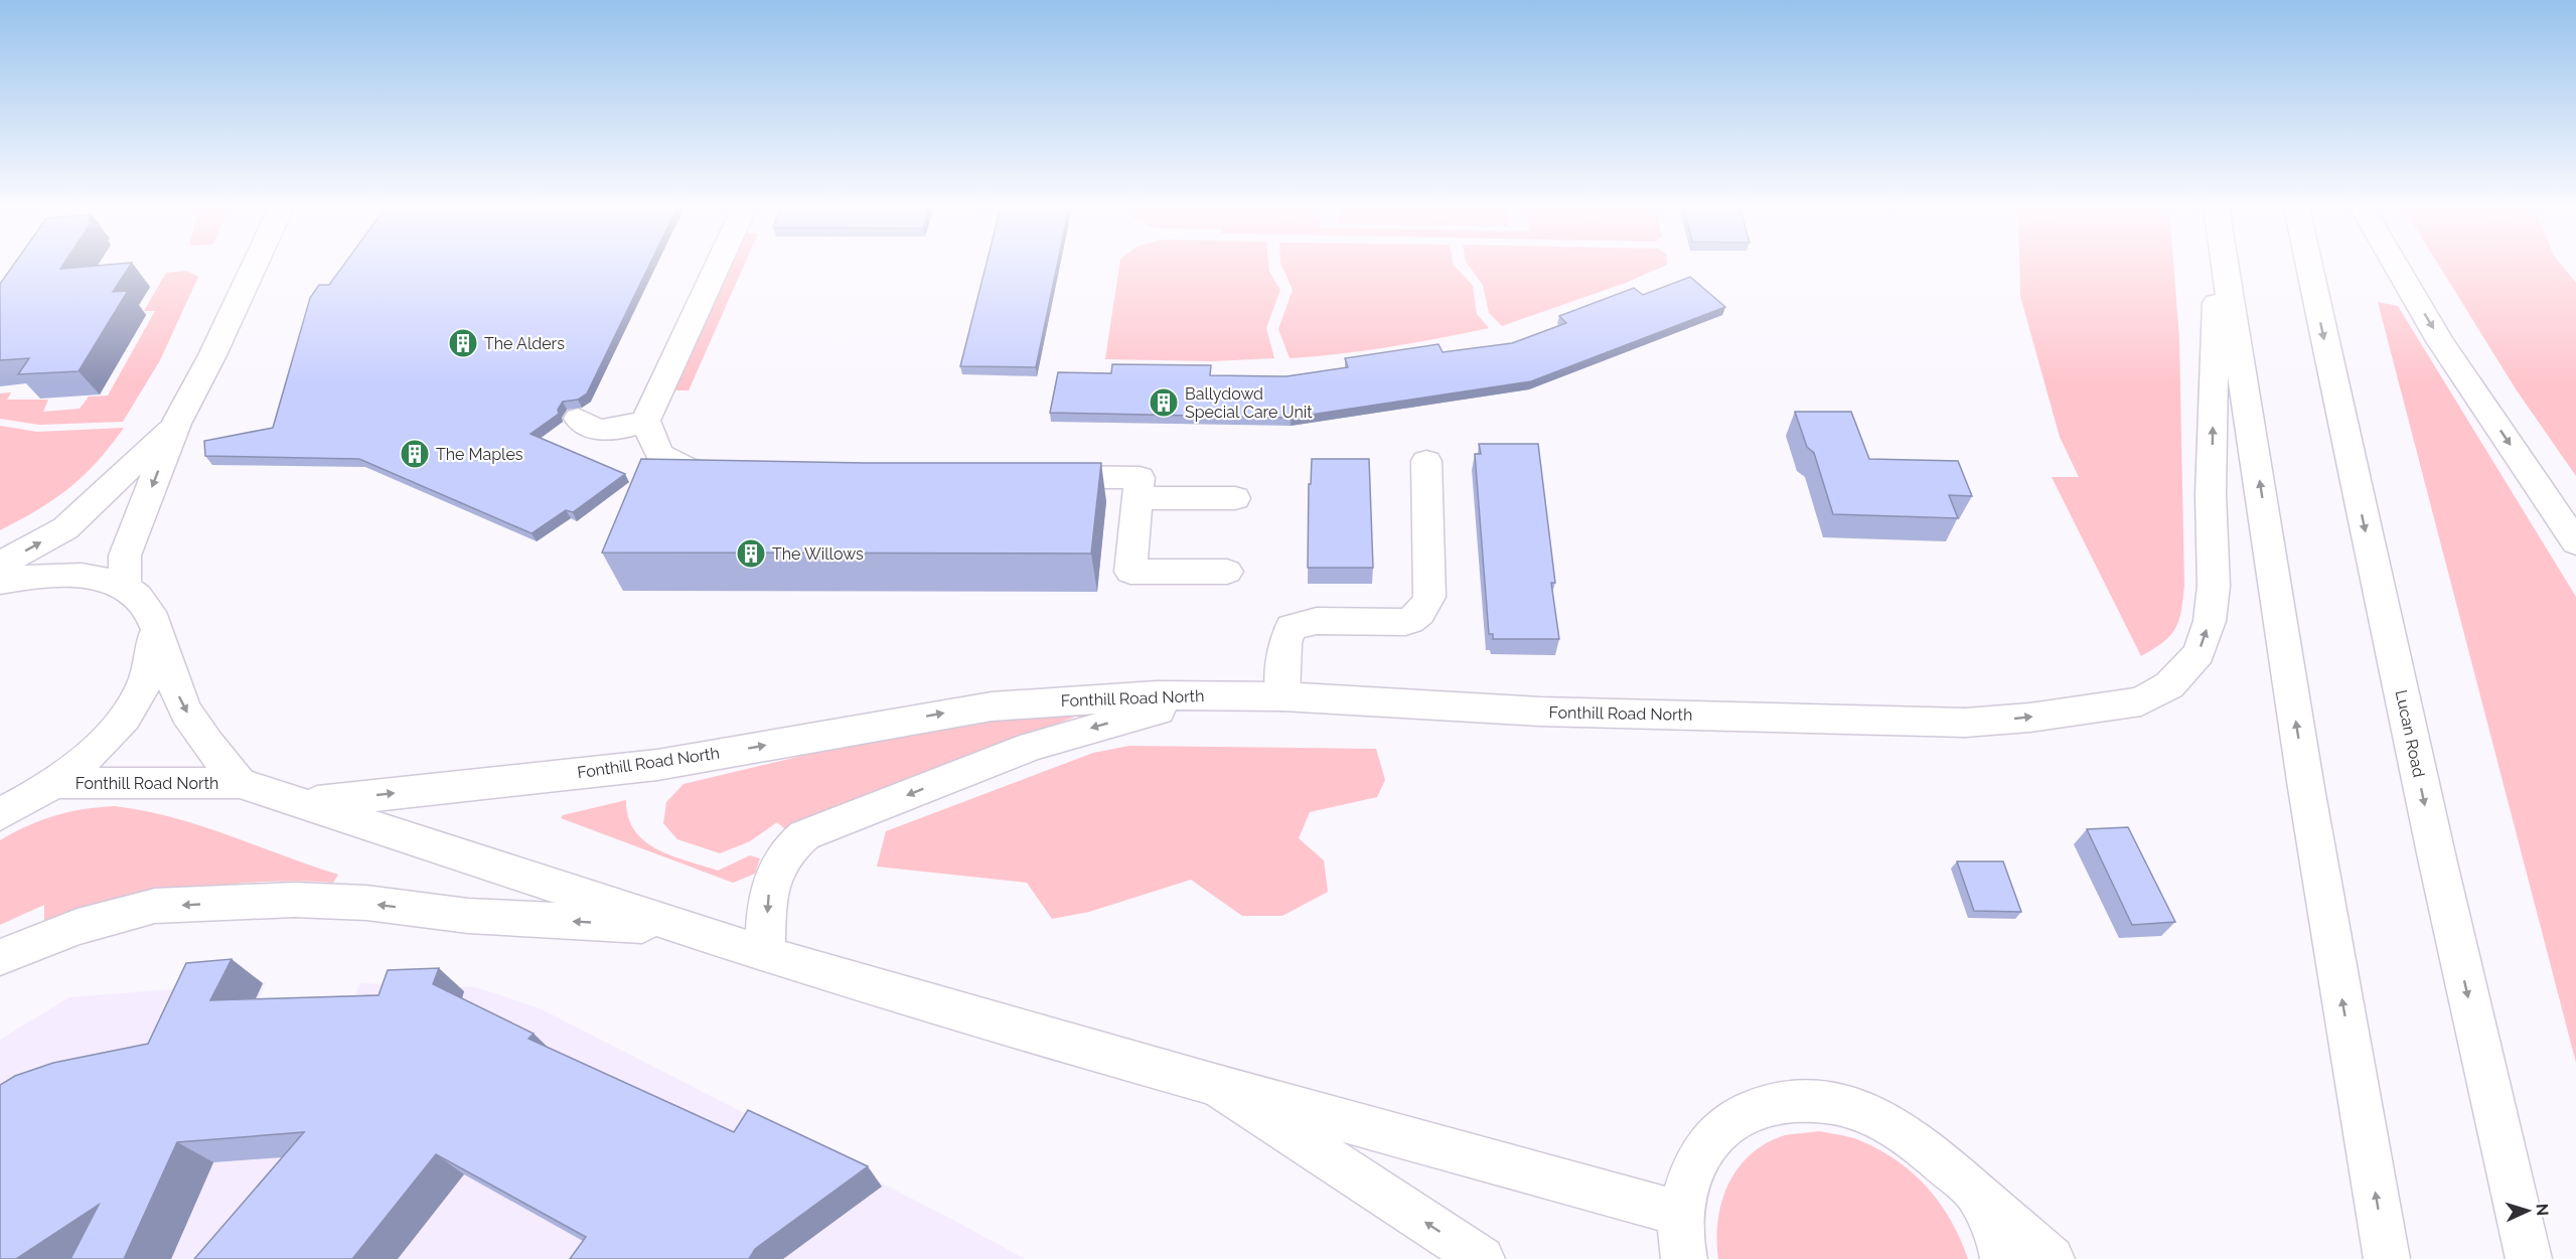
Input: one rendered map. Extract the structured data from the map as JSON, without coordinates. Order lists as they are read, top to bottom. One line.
{"streets":{"main road":["Fonthill Road North","Lucan Road"]},"one_way":["Fonthill Road North"],"places":{"building":["The Alders","Ballydowd Special Care Unit","The Maples","The Willows"]},"north":"right"}
